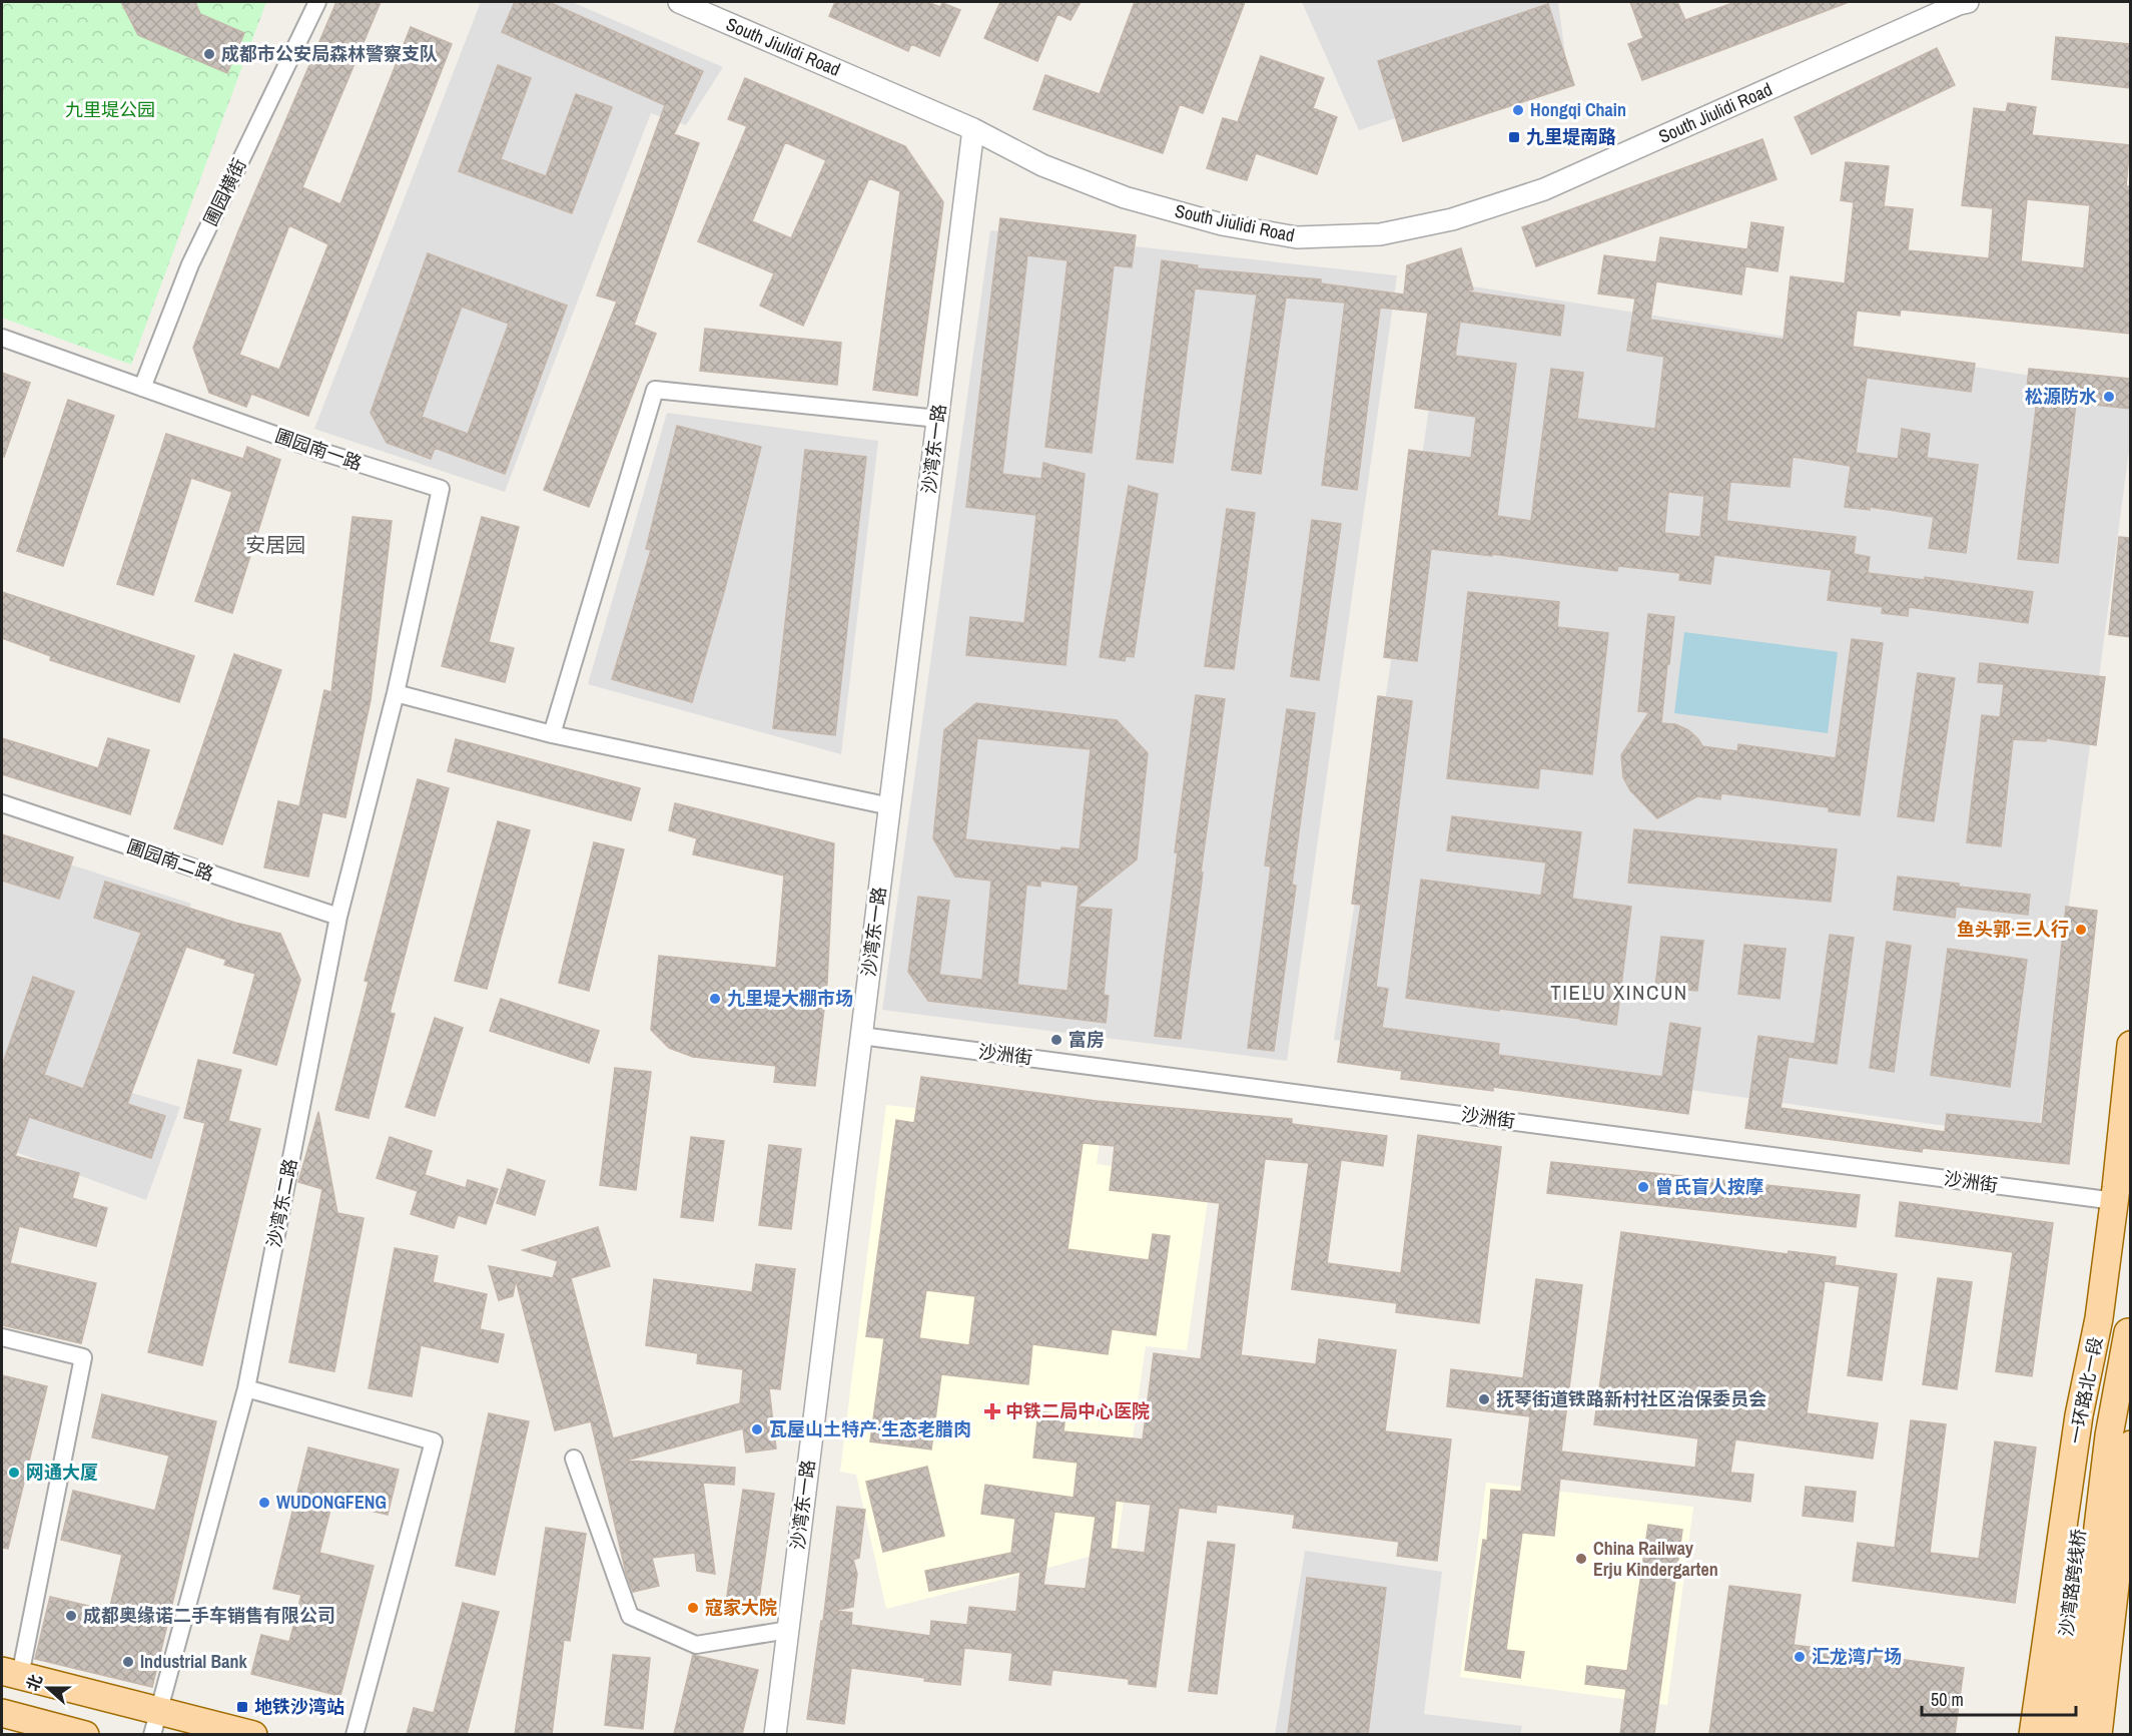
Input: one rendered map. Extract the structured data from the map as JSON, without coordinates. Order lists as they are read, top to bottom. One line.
{"streets":{"main road":["一环路北一段","沙湾路跨线桥"],"street":["South Jiulidi Road","圃园横街","沙湾东一路","圃园南一路","圃园南二路","沙洲街","沙湾东二路"]},"crossings":[["South Jiulidi Road","沙湾东一路"],["圃园横街","圃园南一路"],["沙湾东一路","沙洲街"],["圃园南一路","沙湾东二路"],["圃园南二路","沙湾东二路"],["沙洲街","一环路北一段"]],"districts":["安居园","TIELU XINCUN"],"parks":["九里堤公园"],"places":{"other":["成都市公安局森林警察支队","Hongqi Chain","松源防水","鱼头郭·三人行","九里堤大棚市场","富房","曾氏盲人按摩","抚琴街道铁路新村社区治保委员会","瓦屋山土特产·生态老腊肉","网通大厦","WUDONGFENG","China Railway Erju Kindergarten","寇家大院","成都奥缘诺二手车销售有限公司","汇龙湾广场","Industrial Bank"],"transit":["九里堤南路","地铁沙湾站"],"health":["中铁二局中心医院"]},"scale_bar":"50 m","north":"left"}
